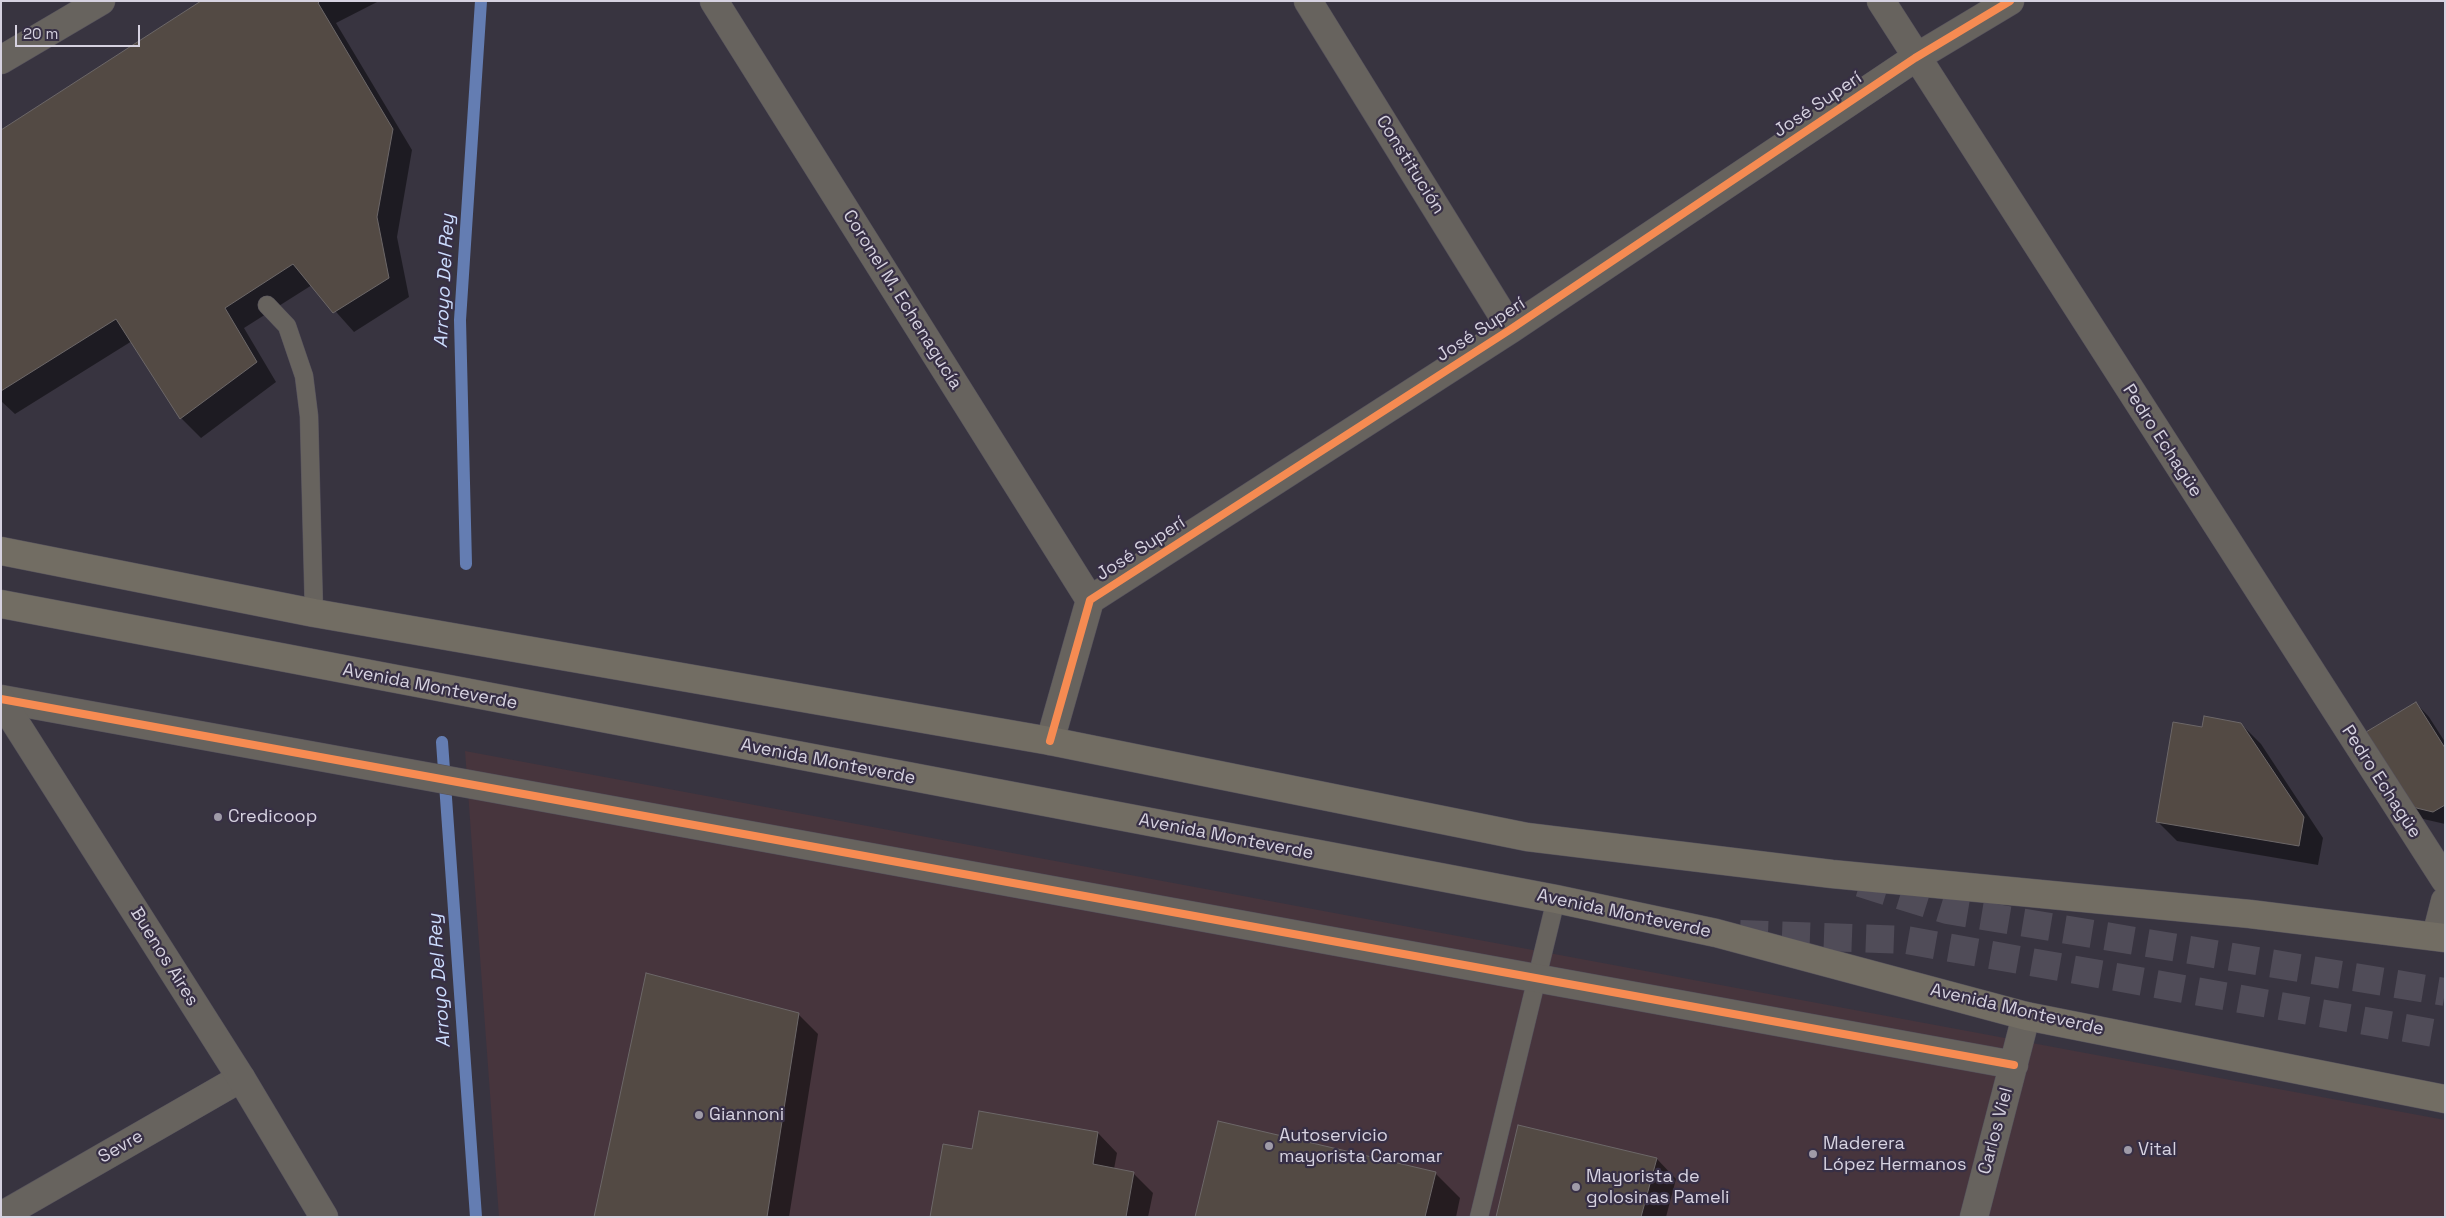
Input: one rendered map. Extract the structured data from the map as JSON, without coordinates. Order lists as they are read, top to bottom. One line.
{"streets":{"main road":["Avenida Monteverde"],"street":["José Superí","Constitución","Coronel M. Echenagucía","Pedro Echagüe","Buenos Aires","Carlos Viel","Sevre"]},"crossings":[["José Superí","Constitución"],["José Superí","Coronel M. Echenagucía"],["José Superí","Pedro Echagüe"],["Avenida Monteverde","Carlos Viel"],["Buenos Aires","Sevre"]],"water":["Arroyo Del Rey"],"places":["Credicoop","Giannoni","Autoservicio mayorista Caromar","Vital","Maderera López Hermanos","Mayorista de golosinas Pameli"],"scale_bar":"20 m"}
